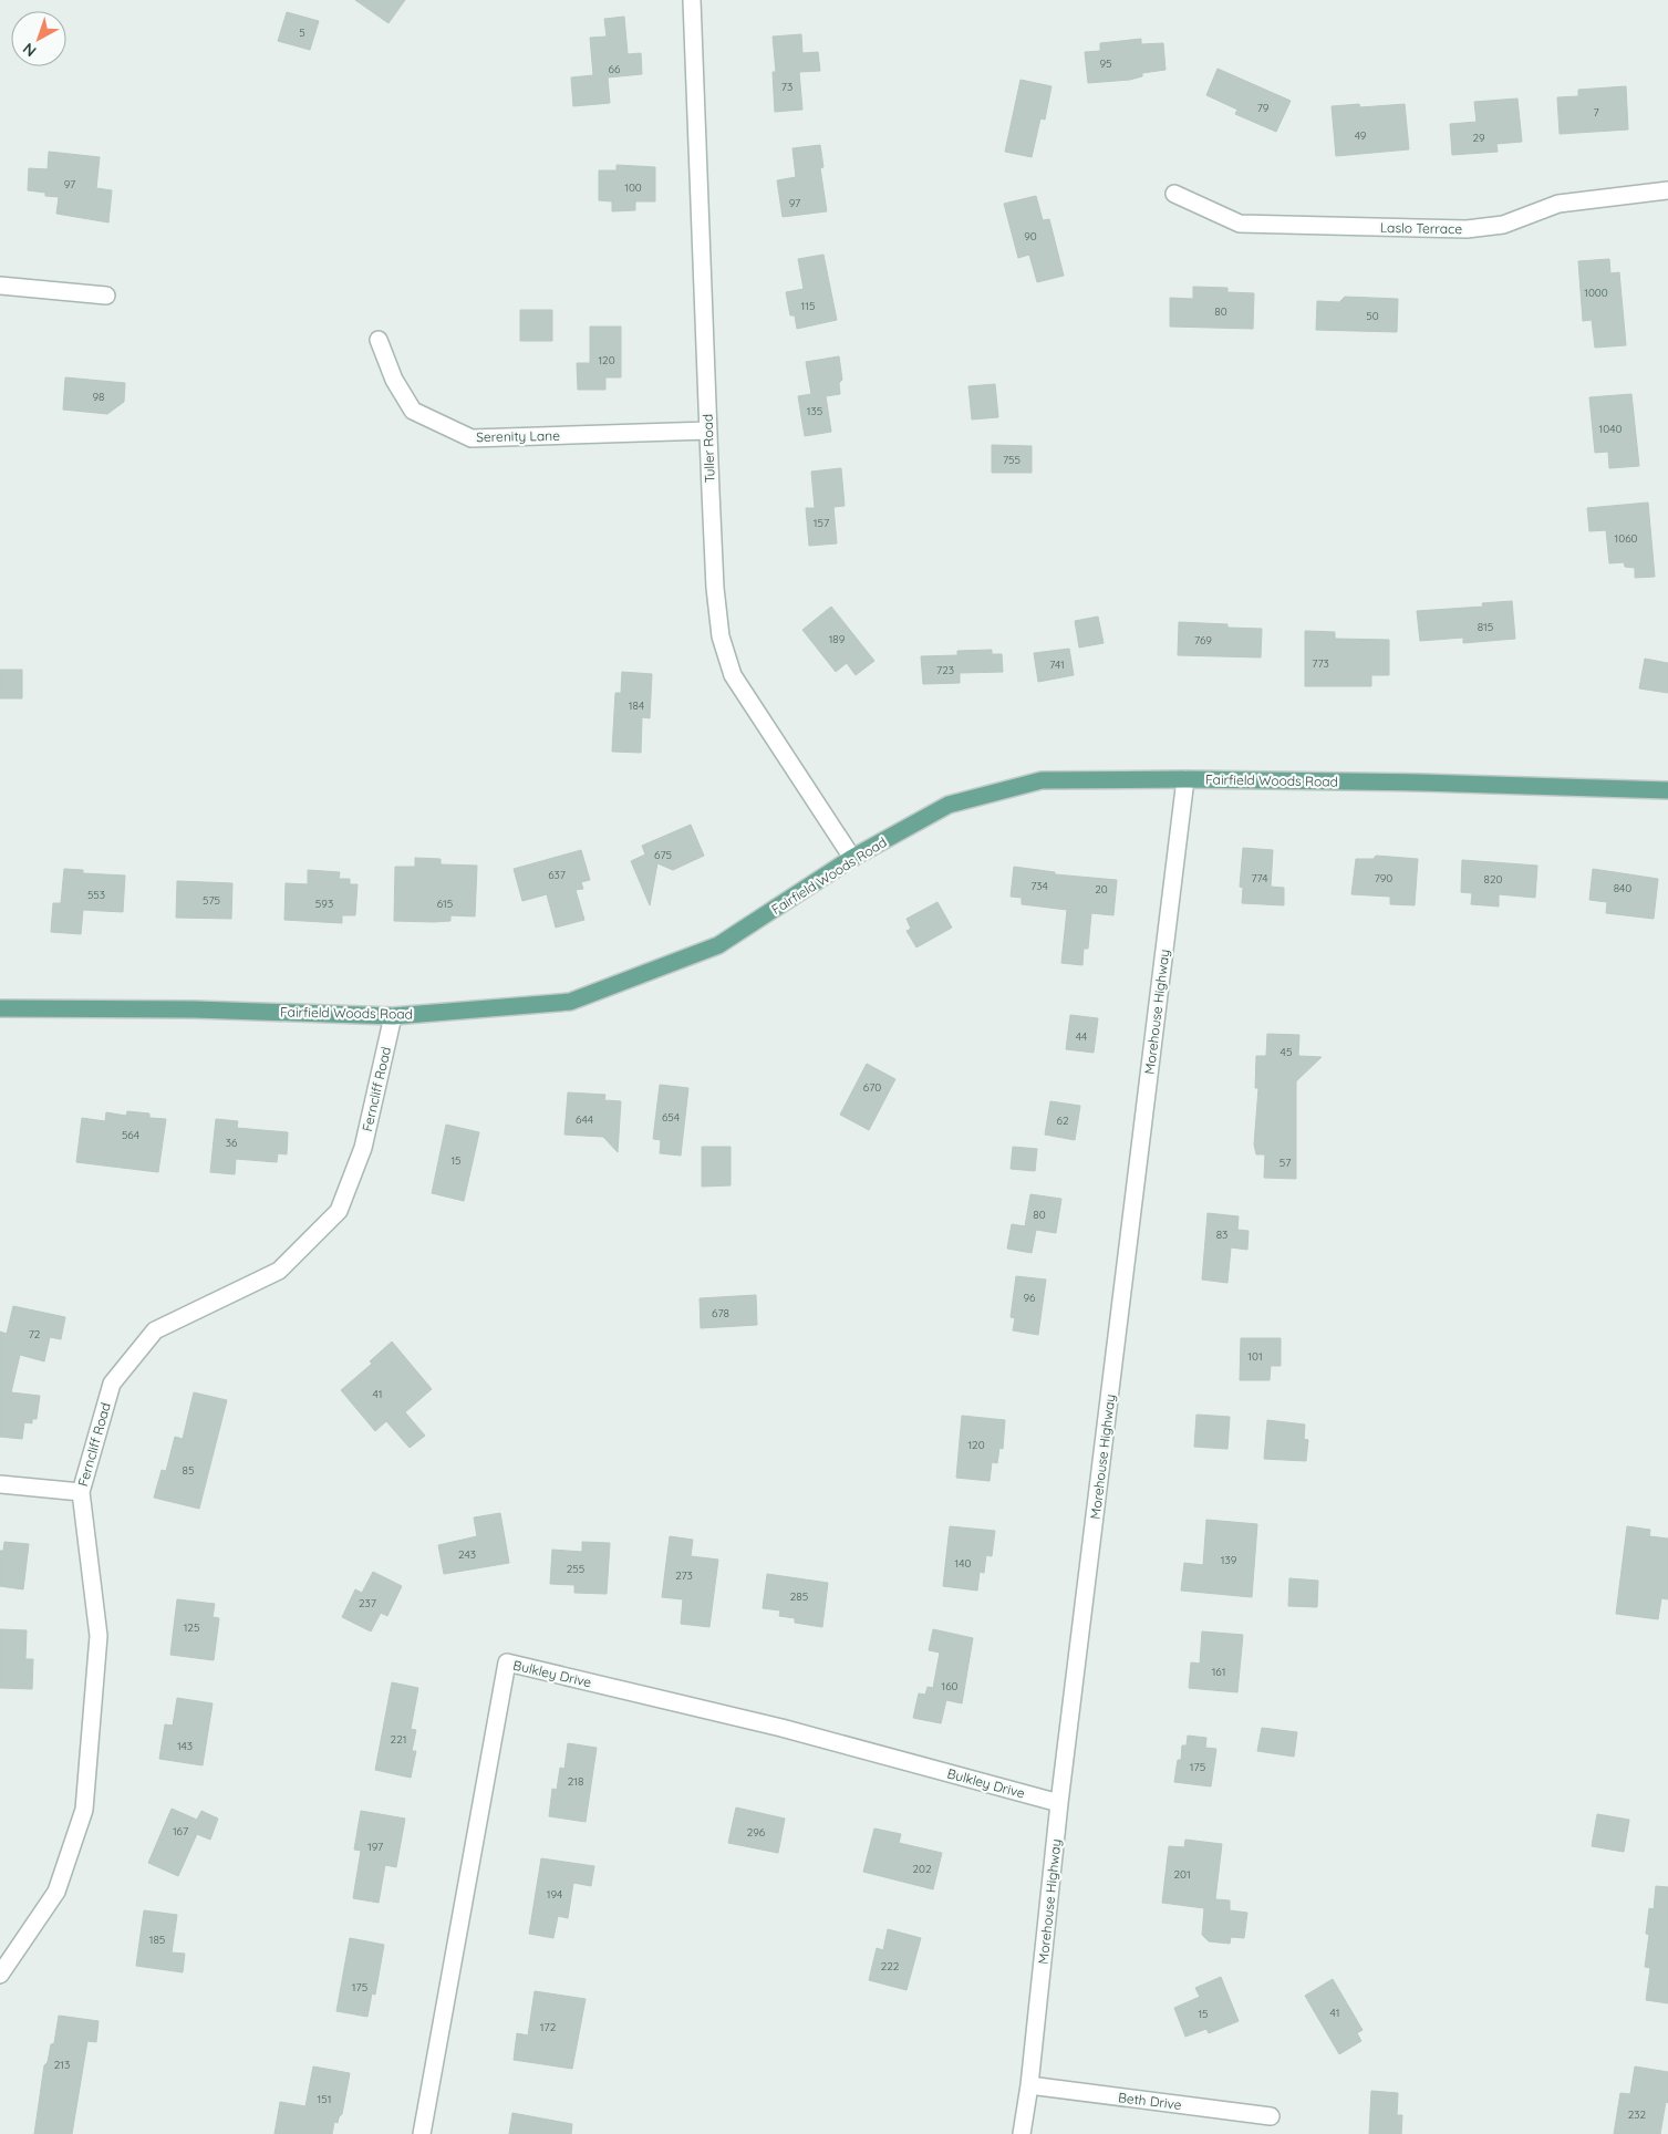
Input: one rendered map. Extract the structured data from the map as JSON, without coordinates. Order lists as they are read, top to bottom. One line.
{"streets":{"main road":["Fairfield Woods Road"],"street":["Laslo Terrace","Serenity Lane","Tuller Road","Morehouse Highway","Ferncliff Road","Bulkley Drive","Beth Drive"]},"crossings":[["Serenity Lane","Tuller Road"],["Tuller Road","Fairfield Woods Road"],["Fairfield Woods Road","Morehouse Highway"],["Fairfield Woods Road","Ferncliff Road"],["Morehouse Highway","Bulkley Drive"],["Morehouse Highway","Beth Drive"]],"house_numbers":["5","95","66","73","79","7","49","29","97","100","97","90","1000","115","80","50","120","98","135","1040","755","157","1060","815","189","769","773","741","723","184","675","637","774","790","820","734","840","20","553","575","593","615","44","45","670","654","644","62","564","36","15","57","80","83","96","678","72","101","41","120","85","243","139","140","255","273","285","237","125","161","160","221","143","175","218","167","296","197","202","201","194","185","222","175","41","15","172","213","151","232"],"north":"bottom left"}
